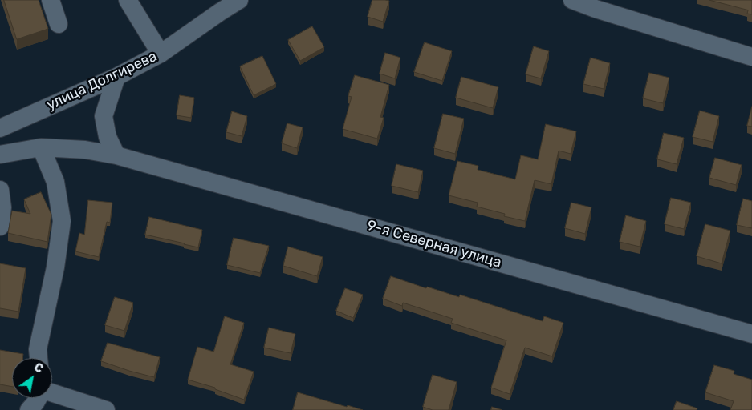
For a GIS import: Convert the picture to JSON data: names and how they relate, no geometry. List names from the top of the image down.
{
  "streets": {
    "street": ["улица Долгирева", "9-я Северная улица"]
  },
  "north": "top right"
}
